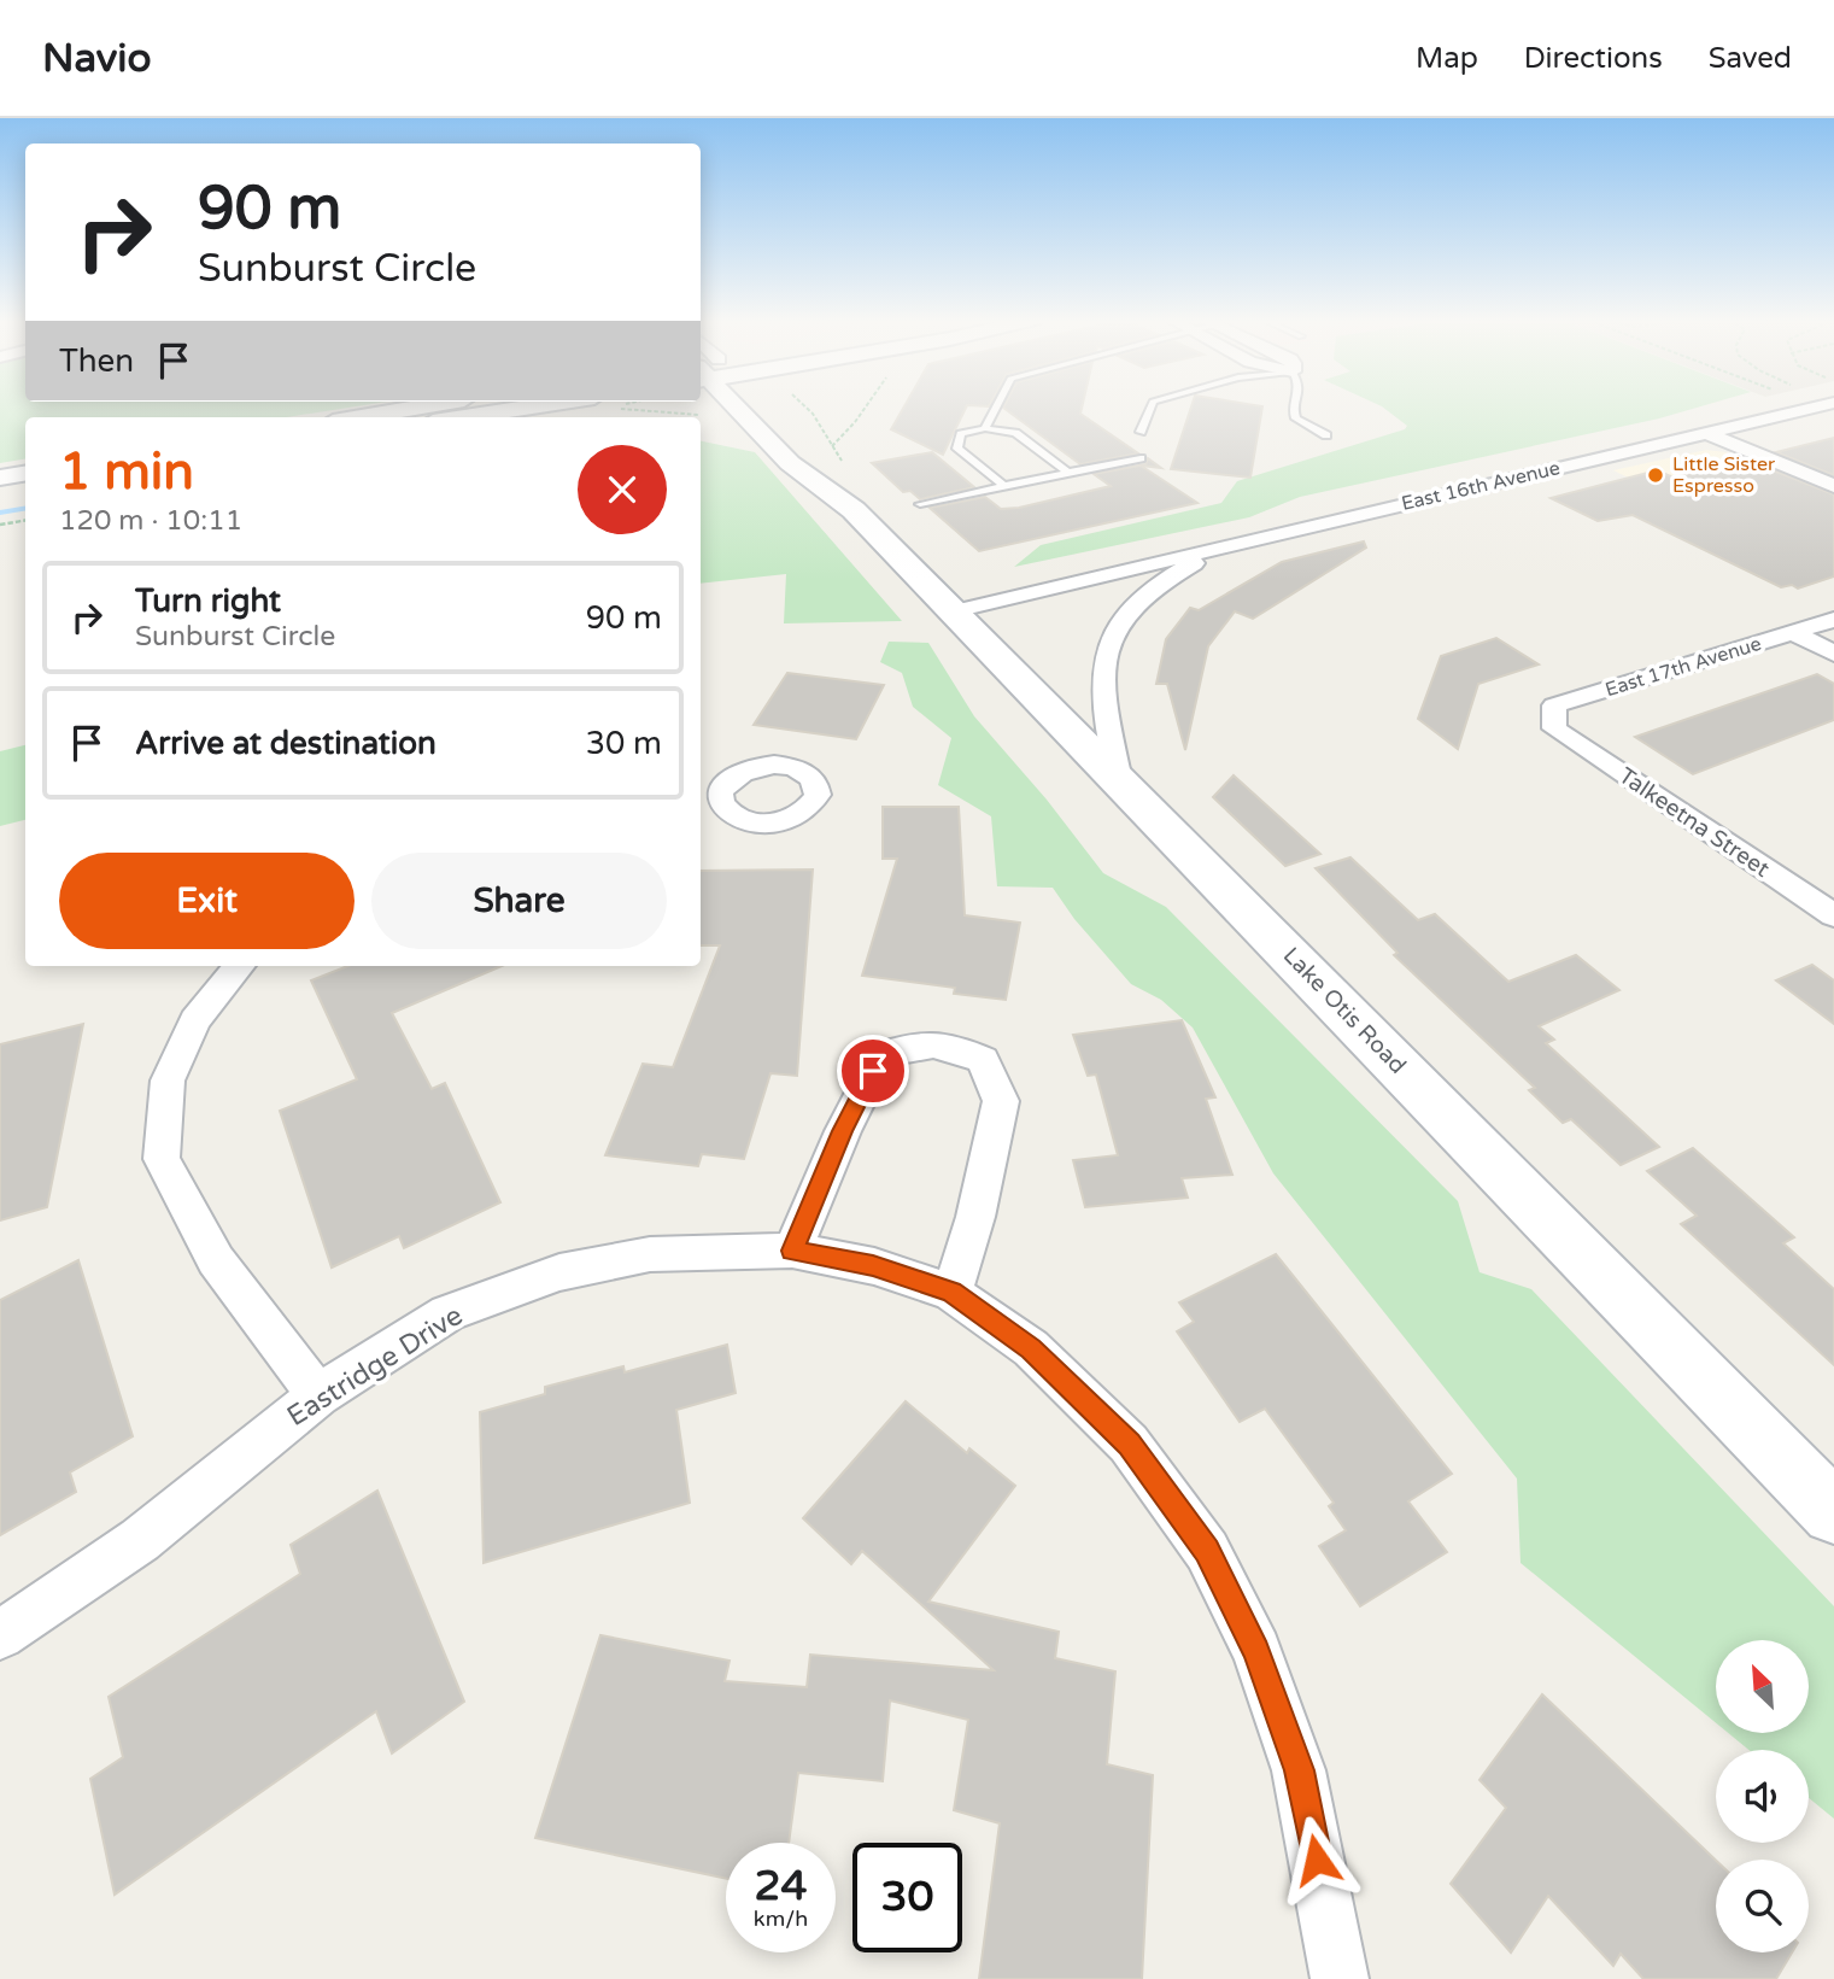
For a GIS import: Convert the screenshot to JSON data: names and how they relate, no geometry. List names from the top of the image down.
{
  "streets": {
    "main road": ["Lake Otis Road"],
    "street": [
      "East 16th Avenue",
      "East 17th Avenue",
      "Talkeetna Street",
      "Eastridge Drive"
    ]
  },
  "crossings": [
    ["East 16th Avenue", "Lake Otis Road"],
    ["East 17th Avenue", "Talkeetna Street"]
  ],
  "places": ["Little Sister Espresso"],
  "north": "top left",
  "page": {
    "header": "Navio",
    "nav": ["Map", "Directions", "Saved"],
    "turn": ["90 m", "Sunburst Circle"],
    "then": "Then",
    "heading": ["1 min", "120 m · 10:11"],
    "list": [
      {
        "name": "Turn right",
        "note": "Sunburst Circle",
        "value": "90 m"
      },
      {
        "name": "Arrive at destination",
        "value": "30 m"
      }
    ],
    "buttons": ["Exit", "Share"],
    "speed": "24 km/h",
    "limit": "30"
  }
}
